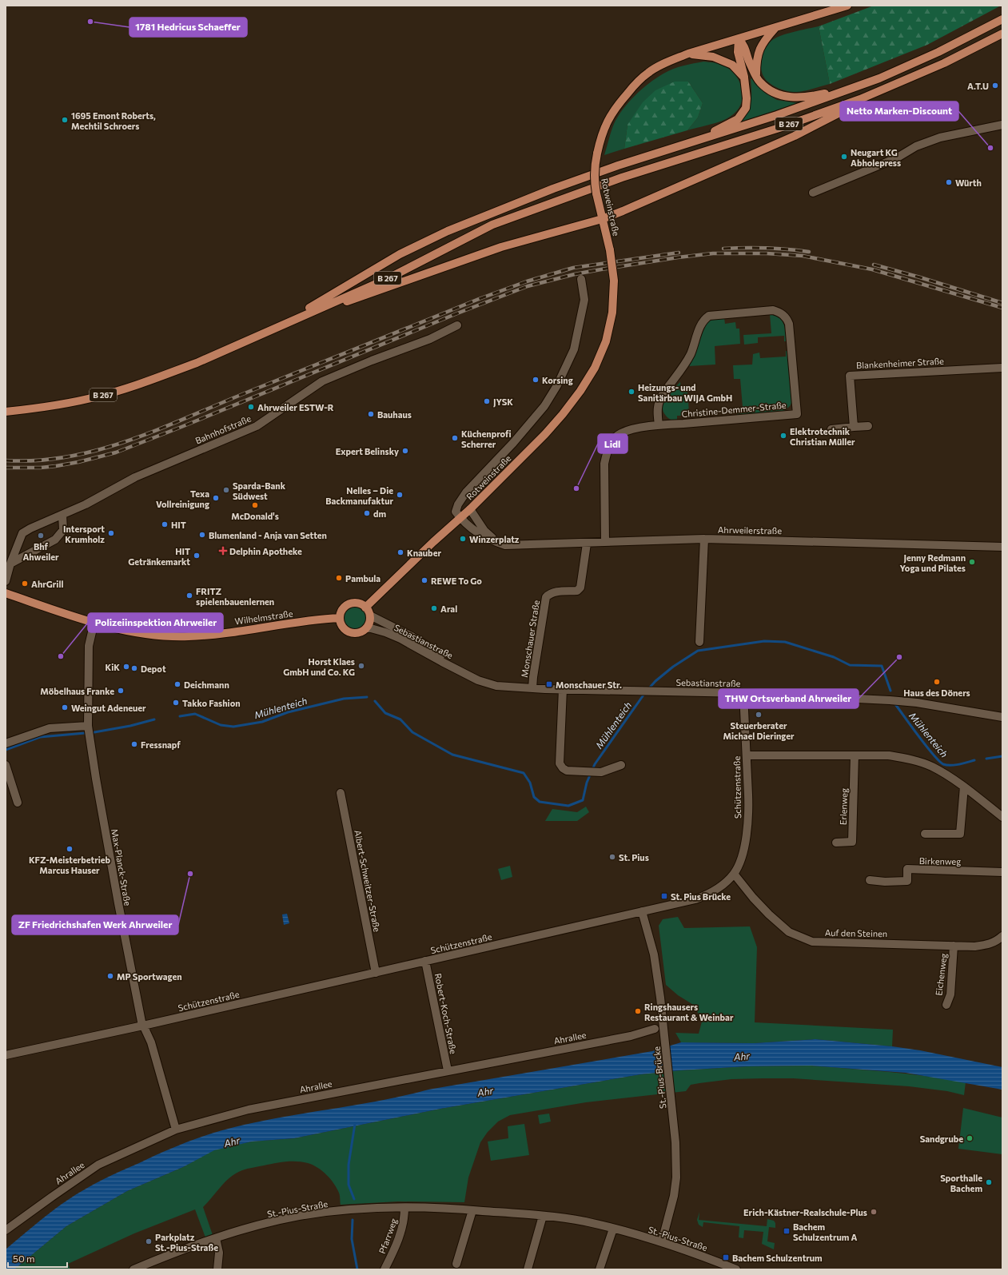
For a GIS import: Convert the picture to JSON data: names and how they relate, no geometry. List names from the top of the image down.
{
  "streets": {
    "main road": ["B 267", "Rotweinstraße", "Wilhelmstraße"],
    "street": [
      "Blankenheimer Straße",
      "Christine-Demmer-Straße",
      "Bahnhofstraße",
      "Ahrweilerstraße",
      "Monschauer Straße",
      "Sebastianstraße",
      "Schützenstraße",
      "Erlenweg",
      "Birkenweg",
      "Max-Planck-Straße",
      "Albert-Schweitzer-Straße",
      "Auf den Steinen",
      "Eichenweg",
      "Robert-Koch-Straße",
      "Ahrallee",
      "St.-Pius-Brücke",
      "St.-Pius-Straße",
      "Pfarrweg"
    ]
  },
  "crossings": [
    ["B 267", "Rotweinstraße"],
    ["Rotweinstraße", "Ahrweilerstraße"],
    ["Rotweinstraße", "Wilhelmstraße"],
    ["Rotweinstraße", "Sebastianstraße"],
    ["Christine-Demmer-Straße", "Ahrweilerstraße"],
    ["Ahrweilerstraße", "Monschauer Straße"],
    ["Wilhelmstraße", "Sebastianstraße"],
    ["Wilhelmstraße", "Max-Planck-Straße"],
    ["Monschauer Straße", "Sebastianstraße"],
    ["Sebastianstraße", "Schützenstraße"],
    ["Schützenstraße", "Max-Planck-Straße"],
    ["Schützenstraße", "Albert-Schweitzer-Straße"],
    ["Schützenstraße", "Auf den Steinen"],
    ["Schützenstraße", "Robert-Koch-Straße"],
    ["Schützenstraße", "St.-Pius-Brücke"],
    ["Max-Planck-Straße", "Ahrallee"],
    ["Auf den Steinen", "Eichenweg"],
    ["Robert-Koch-Straße", "Ahrallee"],
    ["St.-Pius-Brücke", "St.-Pius-Straße"],
    ["St.-Pius-Straße", "Pfarrweg"]
  ],
  "water": ["Mühlenteich", "Ahr"],
  "places": {
    "other": [
      "1781 Hedricus Schaeffer",
      "A.T.U",
      "1695 Emont Roberts, Mechtil Schroers",
      "Netto Marken-Discount",
      "Neugart KG Abholepress",
      "Würth",
      "Korsing",
      "Heizungs- und Sanitärbau WIJA GmbH",
      "JYSK",
      "Ahrweiler ESTW-R",
      "Bauhaus",
      "Elektrotechnik Christian Müller",
      "Küchenprofi Scherrer",
      "Expert Belinsky",
      "Lidl",
      "Sparda-Bank Südwest",
      "Nelles – Die Backmanufaktur",
      "Texa Vollreinigung",
      "McDonald's",
      "dm",
      "HIT",
      "Intersport Krumholz",
      "Blumenland - Anja van Setten",
      "Bhf Ahweiler",
      "Winzerplatz",
      "Knauber",
      "HIT Getränkemarkt",
      "Jenny Redmann Yoga und Pilates",
      "Pambula",
      "REWE To Go",
      "AhrGrill",
      "FRITZ spielenbauenlernen",
      "Aral",
      "Polizeiinspektion Ahrweiler",
      "THW Ortsverband Ahrweiler",
      "Horst Klaes GmbH und Co. KG",
      "KiK",
      "Depot",
      "Haus des Döners",
      "Deichmann",
      "Möbelhaus Franke",
      "Takko Fashion",
      "Weingut Adeneuer",
      "Steuerberater Michael Dieringer",
      "Fressnapf",
      "KFZ-Meisterbetrieb Marcus Hauser",
      "St. Pius",
      "ZF Friedrichshafen Werk Ahrweiler",
      "MP Sportwagen",
      "Ringshausers Restaurant & Weinbar",
      "Sandgrube",
      "Sporthalle Bachem",
      "Erich-Kästner-Realschule-Plus",
      "Parkplatz St.-Pius-Straße"
    ],
    "health": ["Delphin Apotheke"],
    "transit": [
      "Monschauer Str.",
      "St. Pius Brücke",
      "Bachem Schulzentrum A",
      "Bachem Schulzentrum"
    ]
  },
  "scale_bar": "50 m"
}
